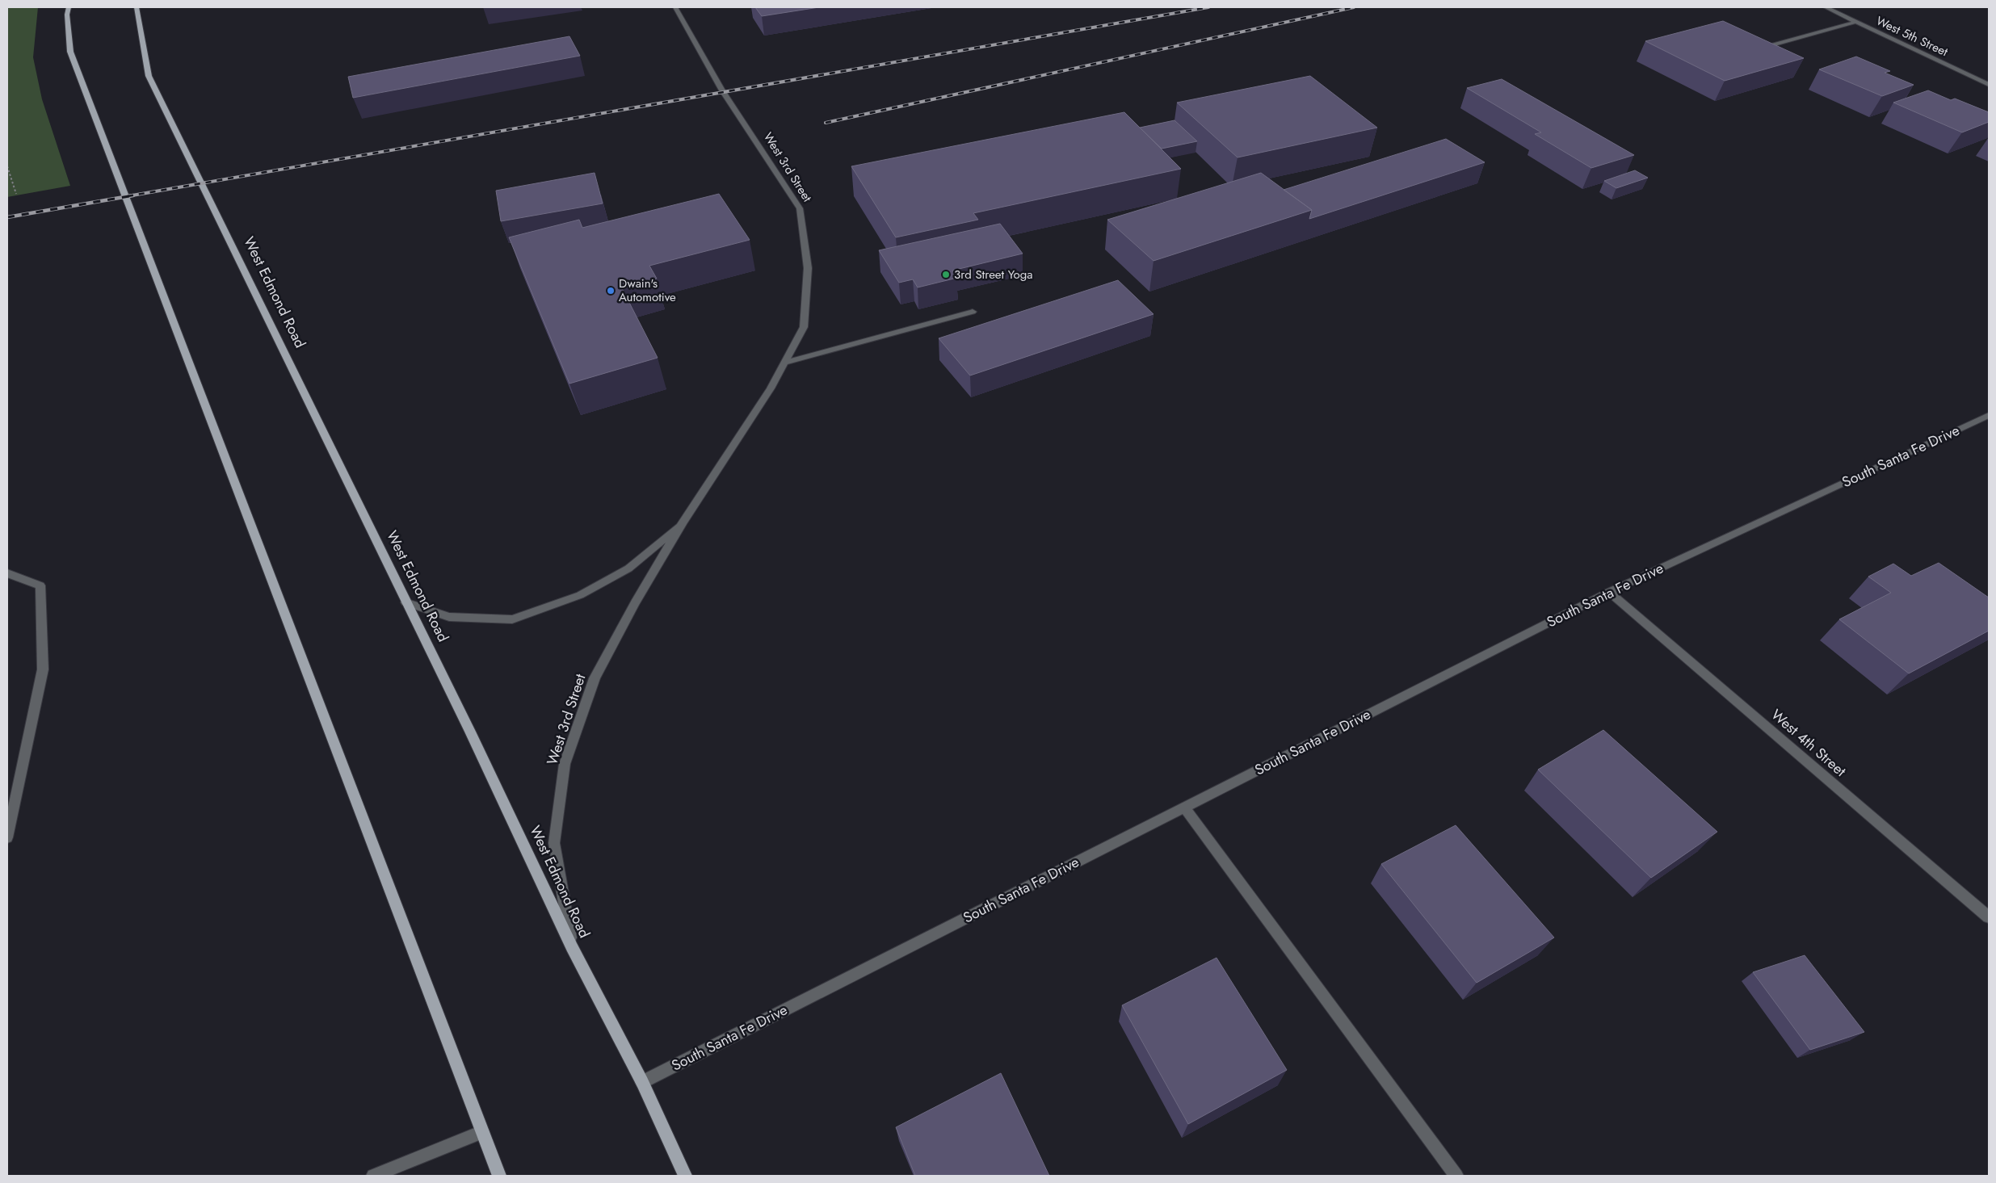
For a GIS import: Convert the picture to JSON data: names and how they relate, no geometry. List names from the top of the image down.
{
  "streets": {
    "main road": ["West Edmond Road"],
    "street": [
      "West 5th Street",
      "West 3rd Street",
      "South Santa Fe Drive",
      "West 4th Street"
    ]
  },
  "crossings": [
    ["West 3rd Street", "West Edmond Road"],
    ["West Edmond Road", "South Santa Fe Drive"],
    ["South Santa Fe Drive", "West 4th Street"]
  ],
  "places": ["3rd Street Yoga", "Dwain's Automotive"]
}
